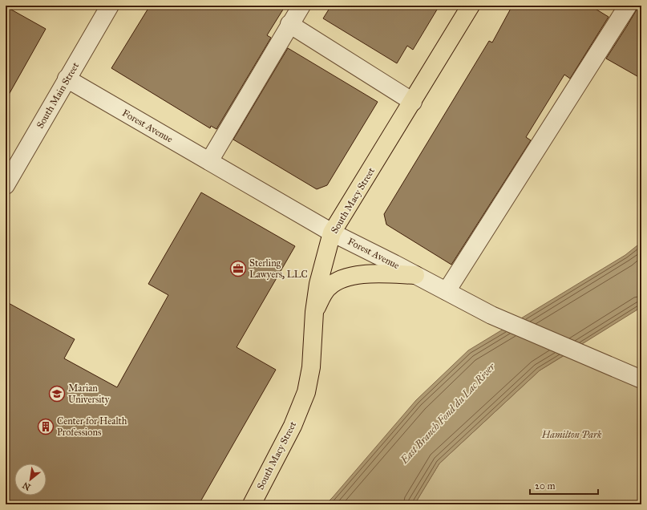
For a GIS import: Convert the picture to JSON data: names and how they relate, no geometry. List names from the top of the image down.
{
  "streets": {
    "main road": ["South Macy Street"],
    "street": ["South Main Street", "Forest Avenue"]
  },
  "crossings": [
    ["South Main Street", "Forest Avenue"],
    ["Forest Avenue", "South Macy Street"]
  ],
  "water": ["East Branch Fond du Lac River"],
  "parks": ["Hamilton Park"],
  "places": {
    "office": ["Sterling Lawyers, LLC"],
    "school or university": ["Marian University"],
    "building": ["Center for Health Professions"]
  },
  "scale_bar": "20 m",
  "north": "bottom left"
}
